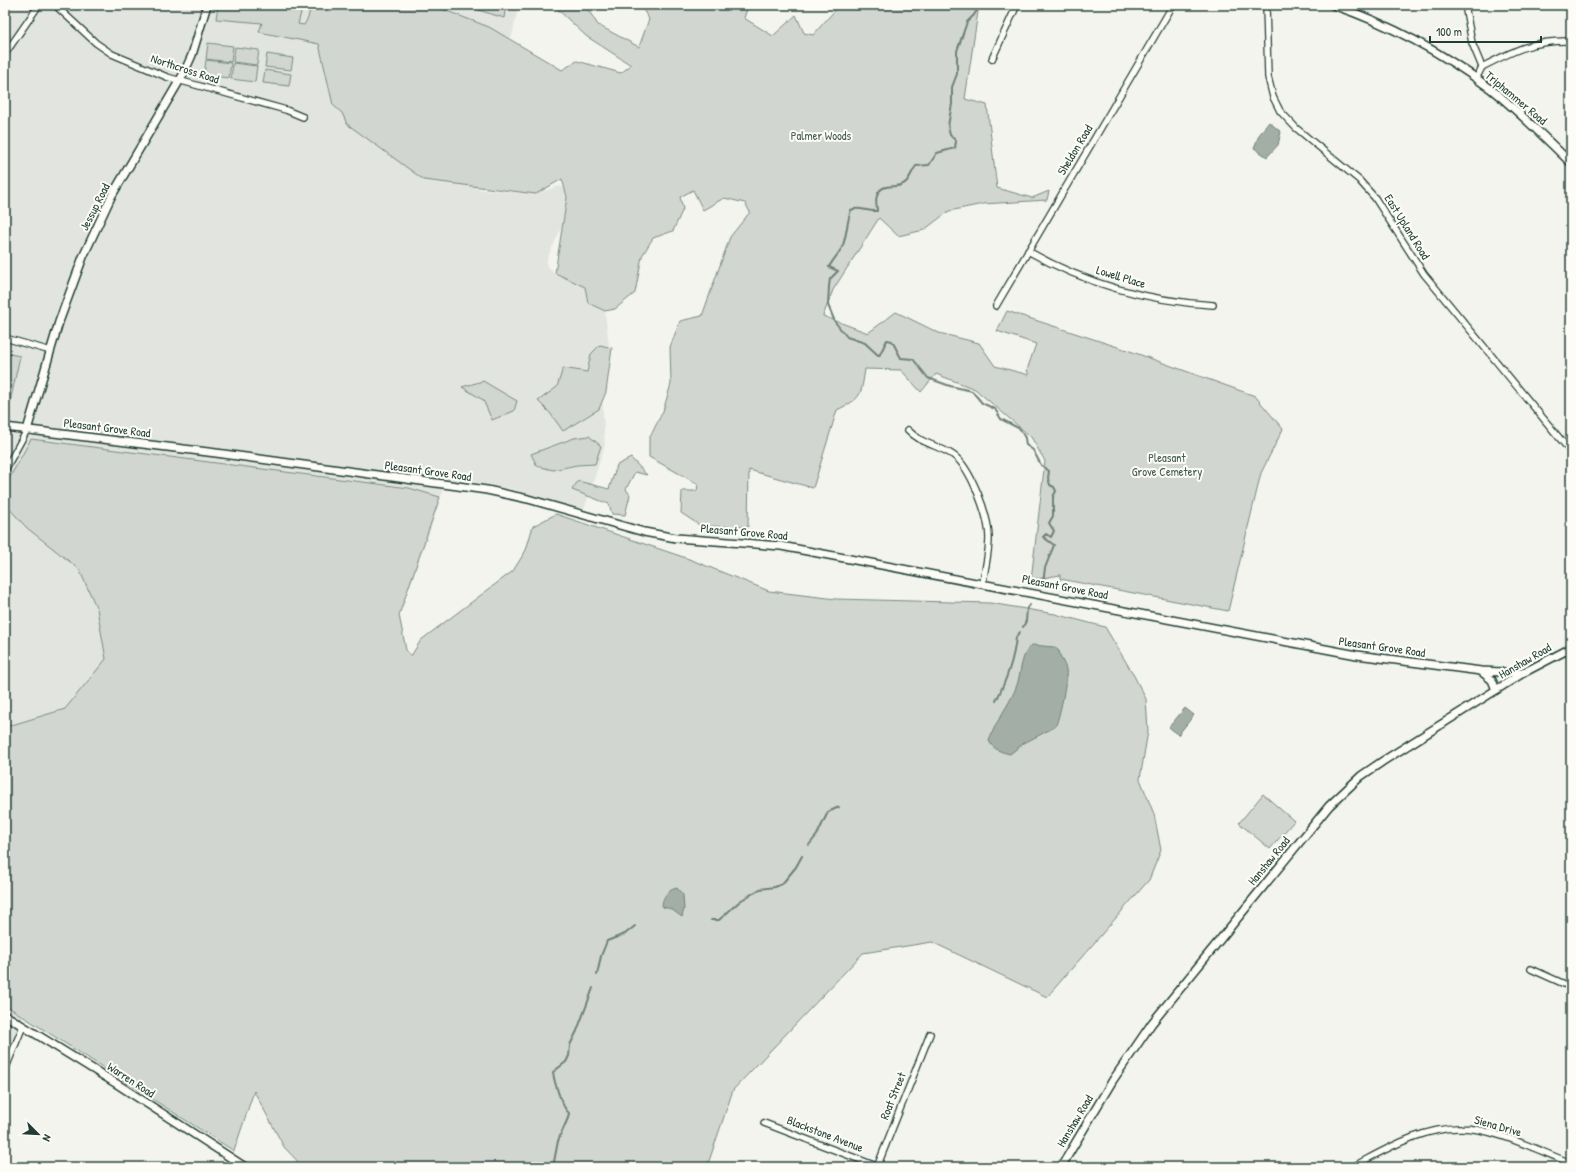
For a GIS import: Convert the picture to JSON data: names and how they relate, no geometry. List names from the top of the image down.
{
  "streets": {
    "street": [
      "Northcross Road",
      "Triphammer Road",
      "Sheldon Road",
      "Jessup Road",
      "East Upland Road",
      "Lowell Place",
      "Pleasant Grove Road",
      "Hanshaw Road",
      "Warren Road",
      "Roat Street",
      "Siena Drive",
      "Blackstone Avenue"
    ]
  },
  "crossings": [
    ["Northcross Road", "Jessup Road"],
    ["Sheldon Road", "Lowell Place"],
    ["Jessup Road", "Pleasant Grove Road"],
    ["Pleasant Grove Road", "Hanshaw Road"],
    ["Roat Street", "Blackstone Avenue"]
  ],
  "parks": ["Palmer Woods", "Pleasant Grove Cemetery"],
  "scale_bar": "100 m",
  "north": "bottom right"
}
